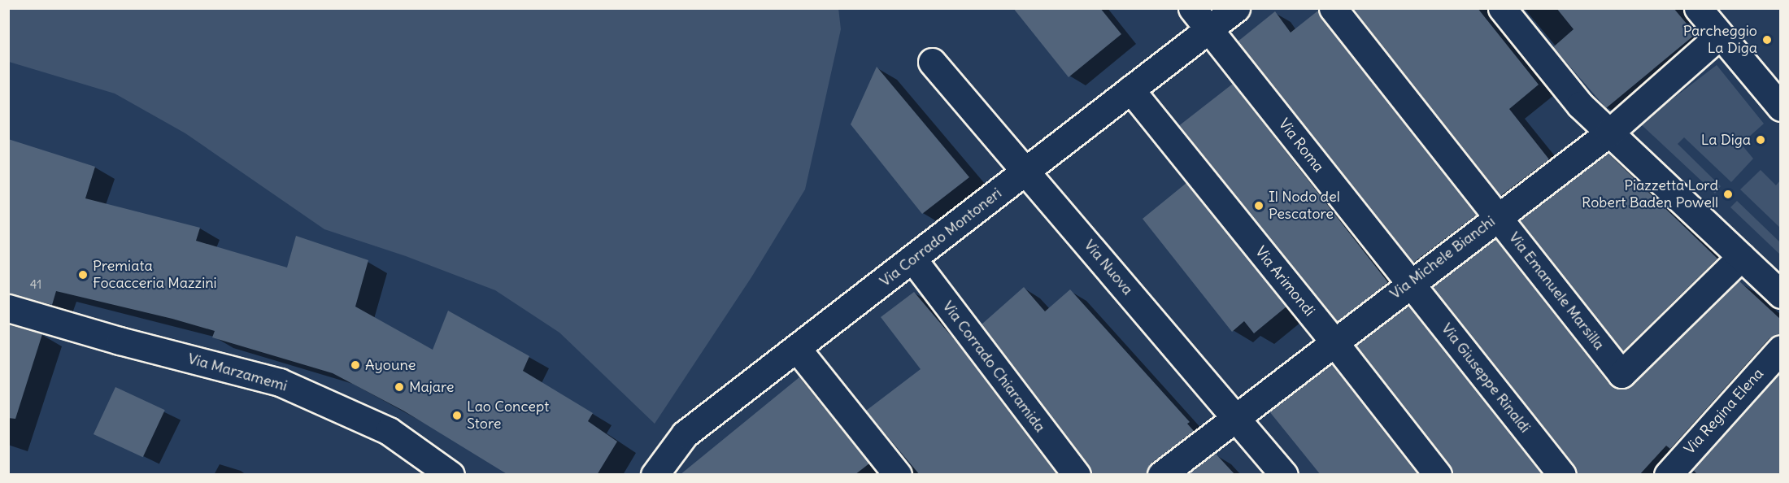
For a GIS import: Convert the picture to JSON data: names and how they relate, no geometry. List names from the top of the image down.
{
  "streets": {
    "street": [
      "Via Roma",
      "Via Corrado Montoneri",
      "Via Michele Bianchi",
      "Via Nuova",
      "Via Arimondi",
      "Via Emanuele Marsilla",
      "Via Corrado Chiaramida",
      "Via Marzamemi",
      "Via Giuseppe Rinaldi",
      "Via Regina Elena"
    ]
  },
  "crossings": [
    ["Via Roma", "Via Corrado Montoneri"],
    ["Via Roma", "Via Michele Bianchi"],
    ["Via Roma", "Via Giuseppe Rinaldi"],
    ["Via Corrado Montoneri", "Via Nuova"],
    ["Via Corrado Montoneri", "Via Arimondi"],
    ["Via Corrado Montoneri", "Via Corrado Chiaramida"],
    ["Via Michele Bianchi", "Via Nuova"],
    ["Via Michele Bianchi", "Via Arimondi"],
    ["Via Michele Bianchi", "Via Emanuele Marsilla"],
    ["Via Michele Bianchi", "Via Giuseppe Rinaldi"]
  ],
  "places": [
    "Parcheggio La Diga",
    "La Diga",
    "Piazzetta Lord Robert Baden Powell",
    "Il Nodo del Pescatore",
    "Premiata Focacceria Mazzini",
    "Ayoune",
    "Majare",
    "Lao Concept Store"
  ],
  "house_numbers": ["41"]
}
